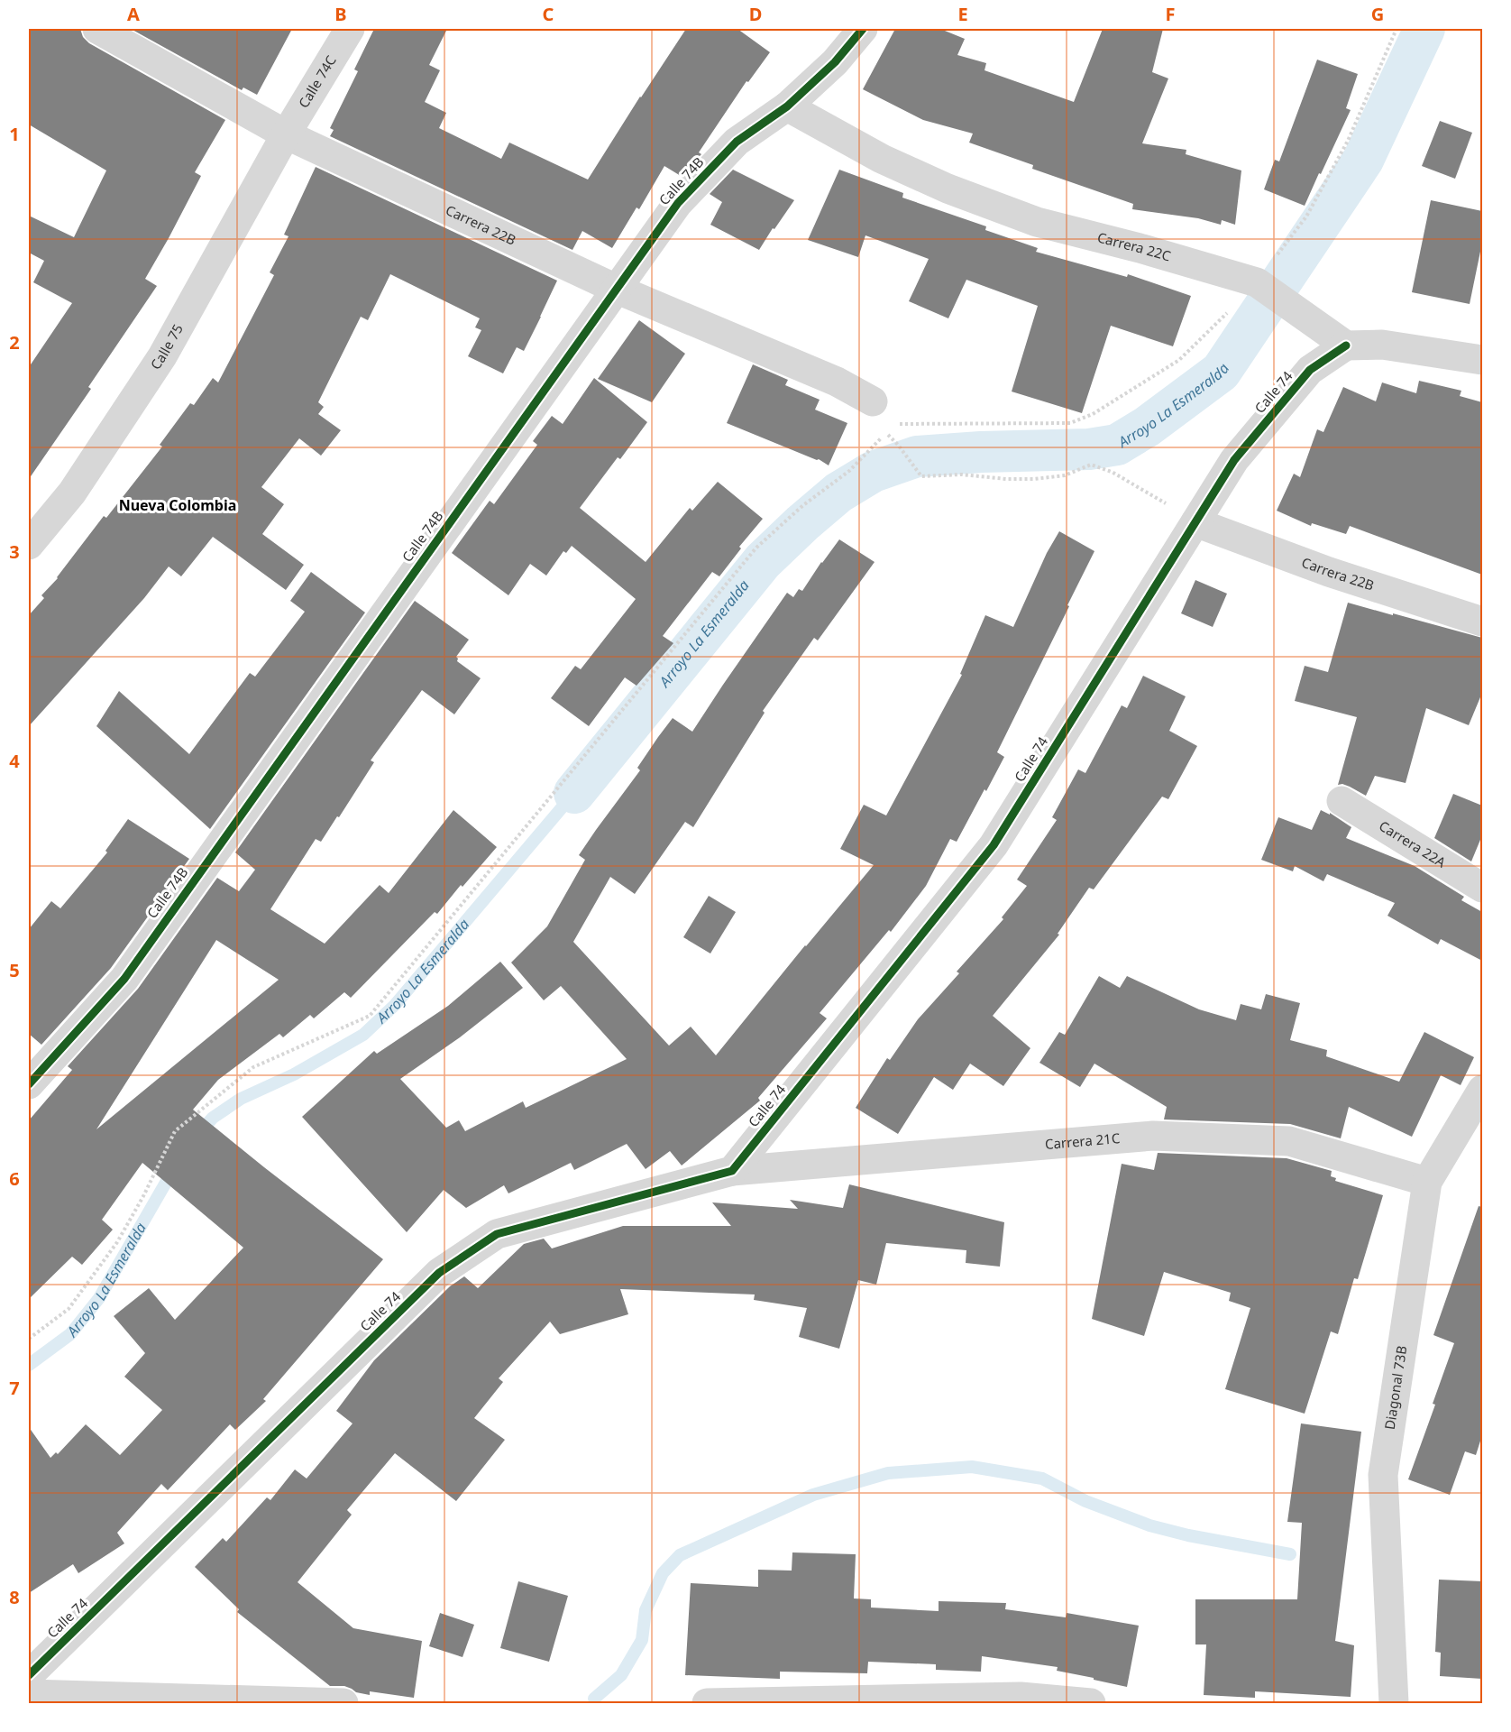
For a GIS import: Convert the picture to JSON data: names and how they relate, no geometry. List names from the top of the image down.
{
  "streets": {
    "street": [
      "Calle 74C",
      "Calle 74B",
      "Carrera 22B",
      "Carrera 22C",
      "Calle 75",
      "Calle 74",
      "Carrera 22A",
      "Carrera 21C",
      "Diagonal 73B"
    ]
  },
  "crossings": [
    ["Calle 74C", "Carrera 22B"],
    ["Calle 74C", "Calle 75"],
    ["Calle 74B", "Carrera 22B"],
    ["Calle 74B", "Carrera 22C"],
    ["Carrera 22B", "Calle 75"],
    ["Carrera 22B", "Calle 74"],
    ["Carrera 22C", "Calle 74"],
    ["Calle 74", "Carrera 21C"],
    ["Carrera 21C", "Diagonal 73B"]
  ],
  "districts": ["Nueva Colombia"],
  "water": ["Arroyo La Esmeralda"],
  "grid": {
    "columns": [
      "A",
      "B",
      "C",
      "D",
      "E",
      "F",
      "G"
    ],
    "rows": [
      "1",
      "2",
      "3",
      "4",
      "5",
      "6",
      "7",
      "8"
    ]
  }
}
